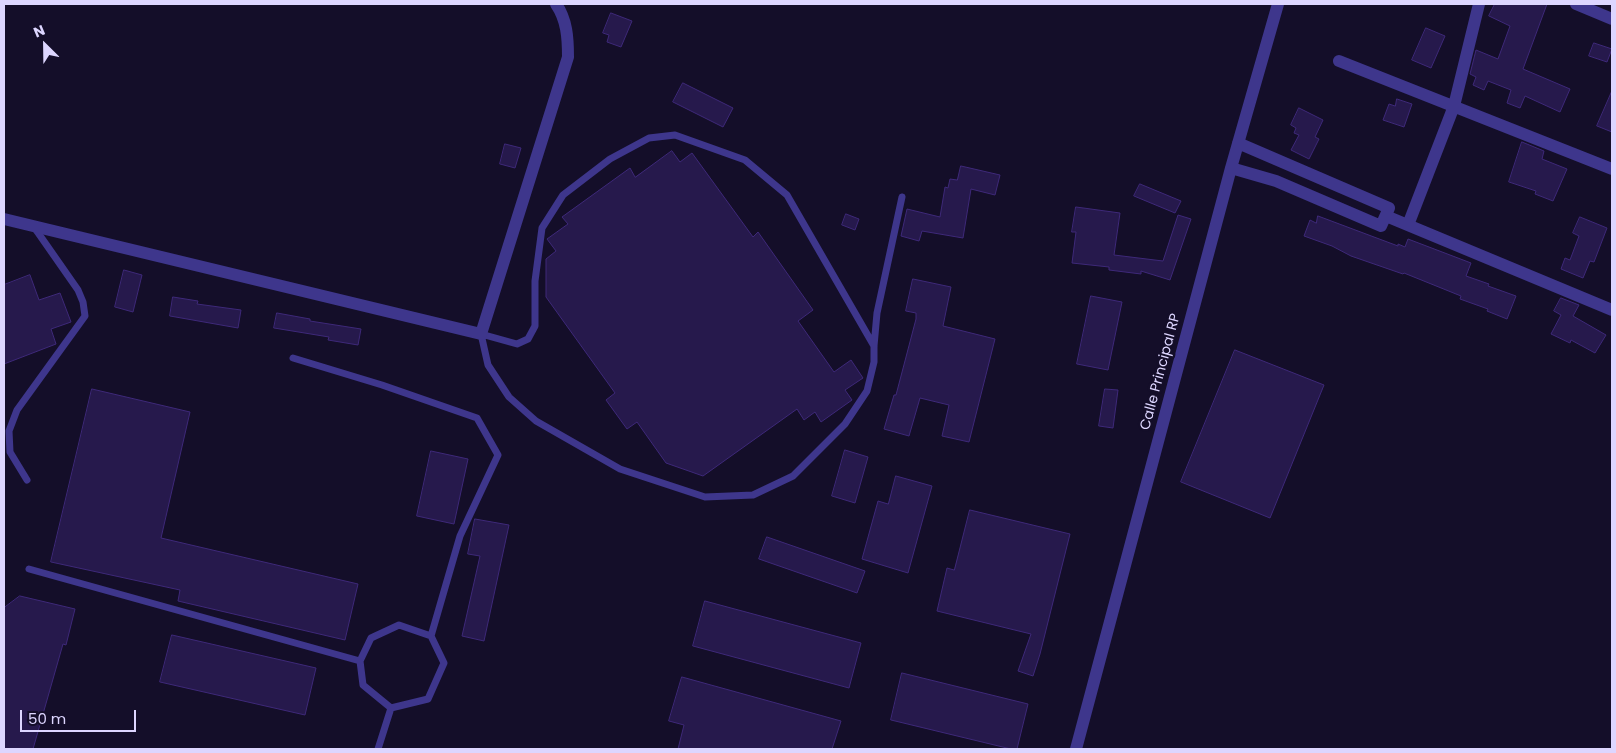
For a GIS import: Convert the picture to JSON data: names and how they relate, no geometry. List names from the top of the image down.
{
  "streets": {
    "street": ["Calle Principal RP"]
  },
  "scale_bar": "50 m",
  "north": "top left"
}
